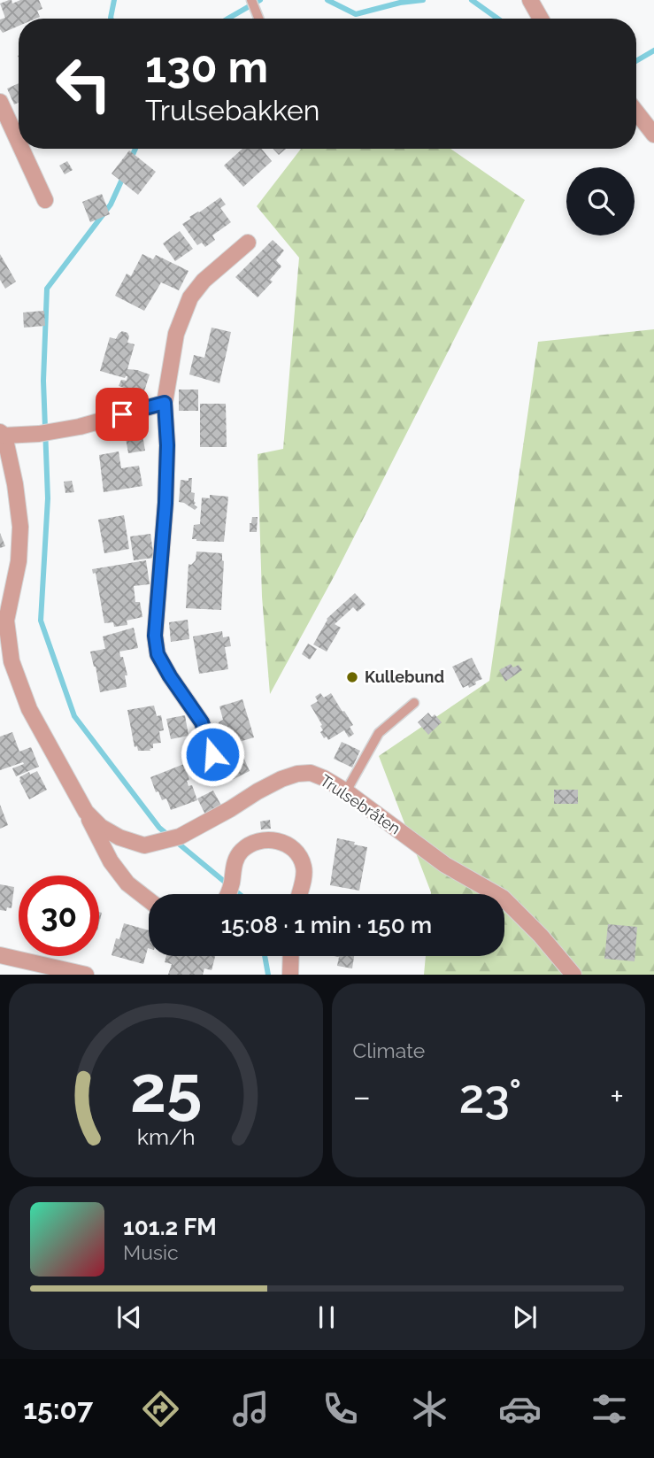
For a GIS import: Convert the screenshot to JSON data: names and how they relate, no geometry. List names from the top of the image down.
{
  "streets": {
    "street": ["Trulsebråten"]
  },
  "places": ["Kullebund"],
  "page": {
    "turn": ["130 m", "Trulsebakken"],
    "limit": "30",
    "trip": "15:08 · 1 min · 150 m",
    "tile": "Climate",
    "heat": ["−", "23°", "+"],
    "song": ["101.2 FM", "Music"],
    "tabs": "15:07",
    "gauge": ["25", "km/h"]
  }
}
